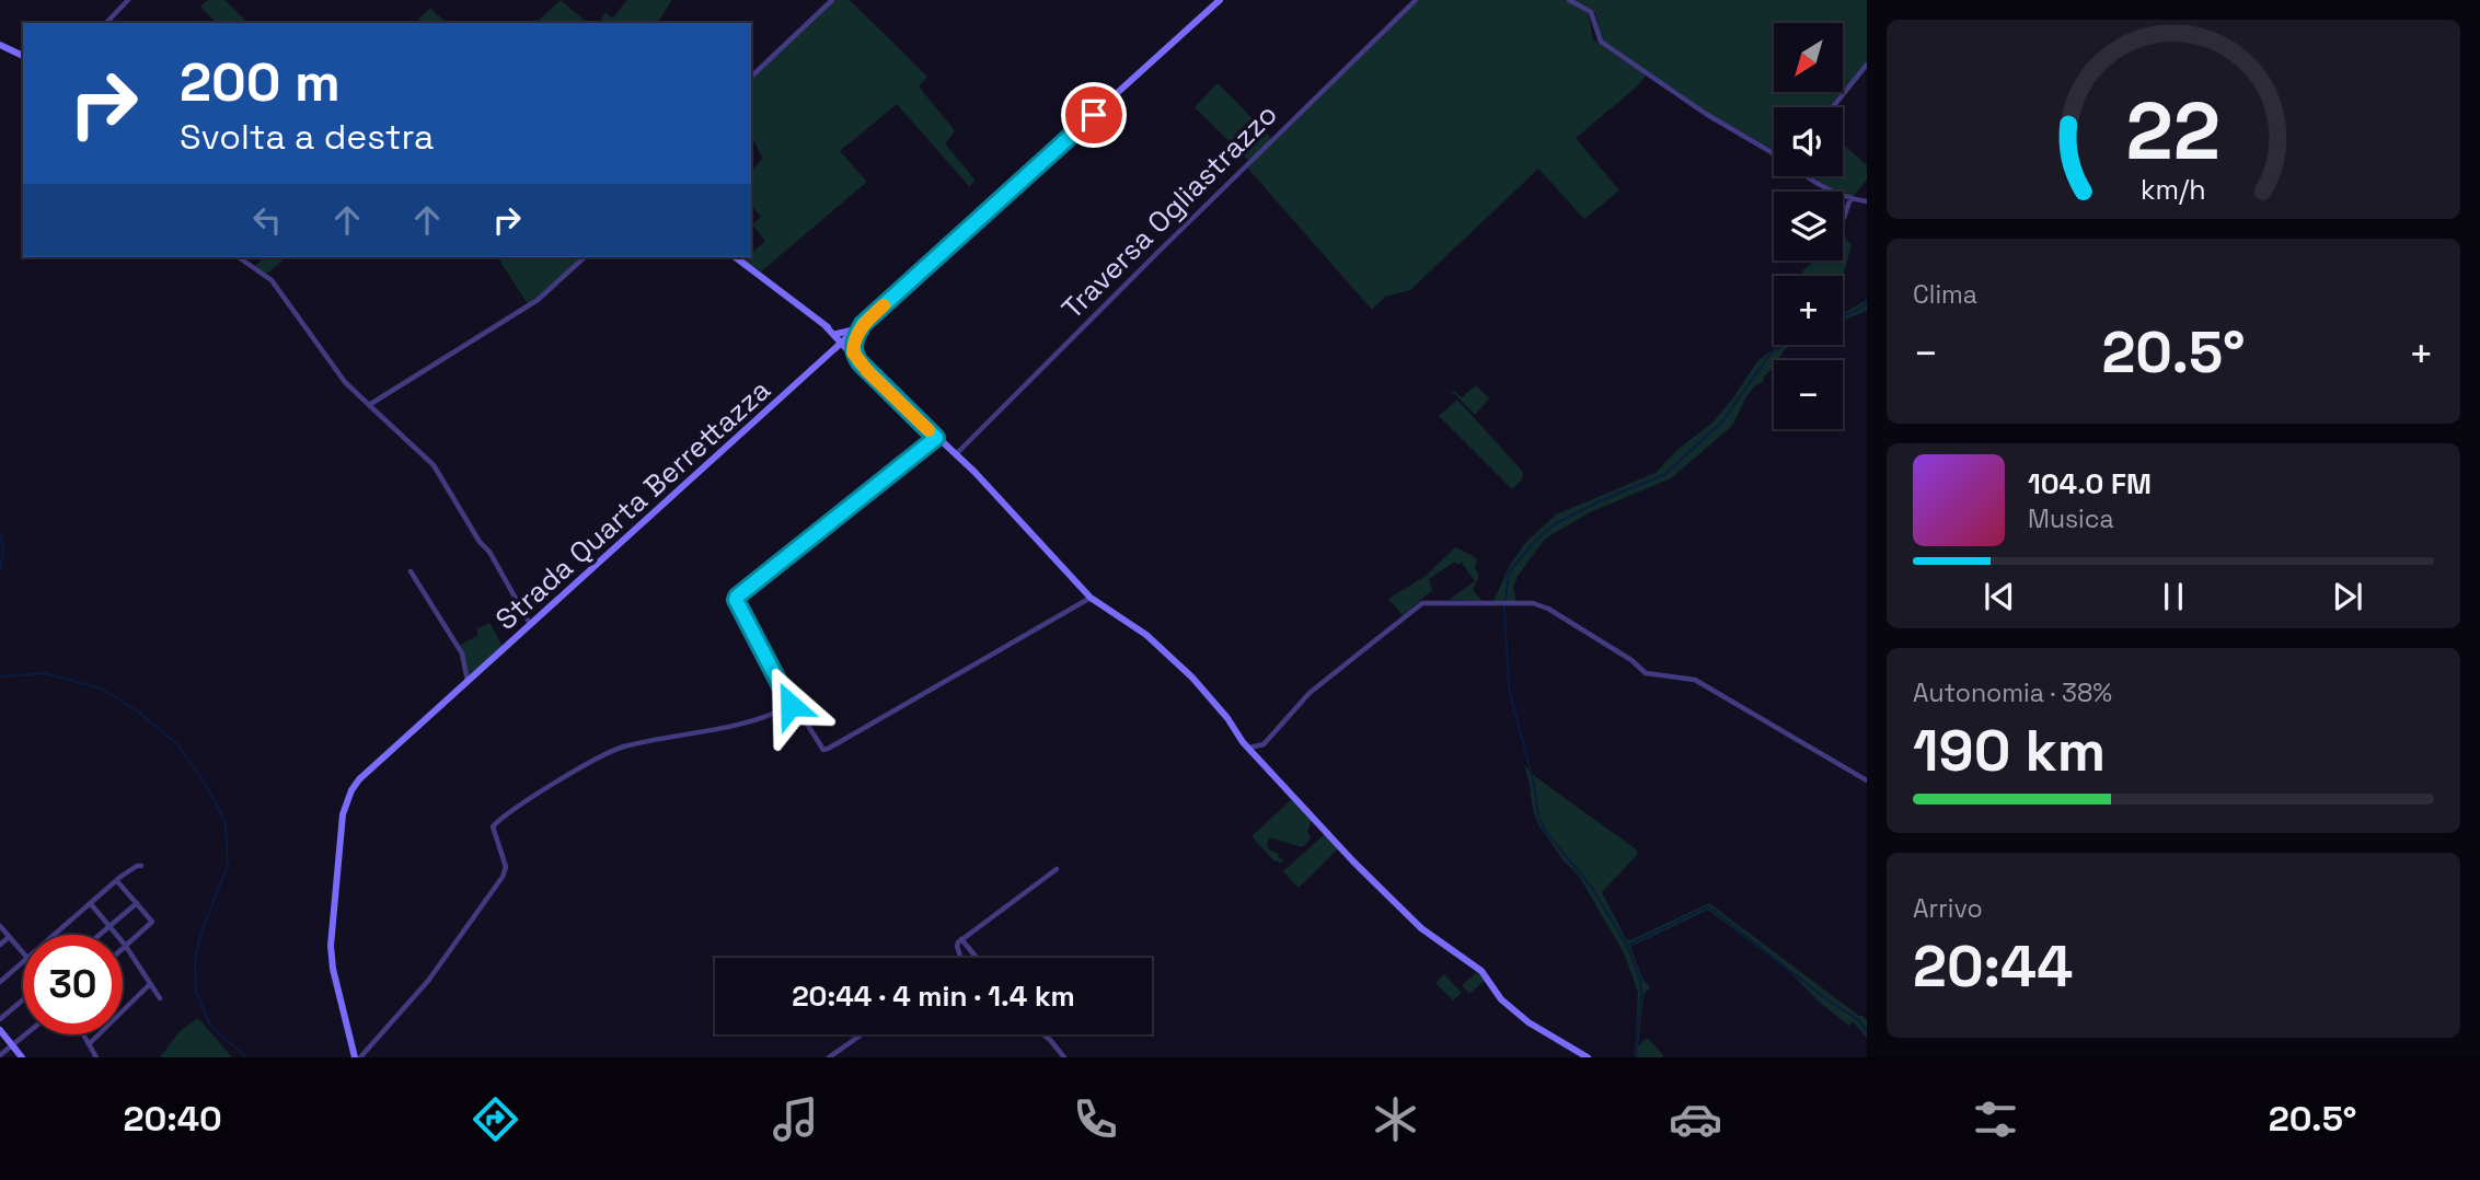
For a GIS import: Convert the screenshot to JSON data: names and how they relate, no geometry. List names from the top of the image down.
{
  "streets": {
    "main road": ["Strada Quarta Berrettazza"],
    "street": ["Traversa Ogliastrazzo"]
  },
  "north": "bottom left",
  "page": {
    "map_buttons": ["+", "−"],
    "turn": ["200 m", "Svolta a destra"],
    "tile": [
      "Clima",
      ["Autonomia · 38%", "190 km"],
      ["Arrivo", "20:44"]
    ],
    "heat": ["−", "20.5°", "+"],
    "song": ["104.0 FM", "Musica"],
    "limit": "30",
    "trip": "20:44 · 4 min · 1.4 km",
    "tabs": ["20:40", "20.5°"],
    "gauge": ["22", "km/h"]
  }
}
